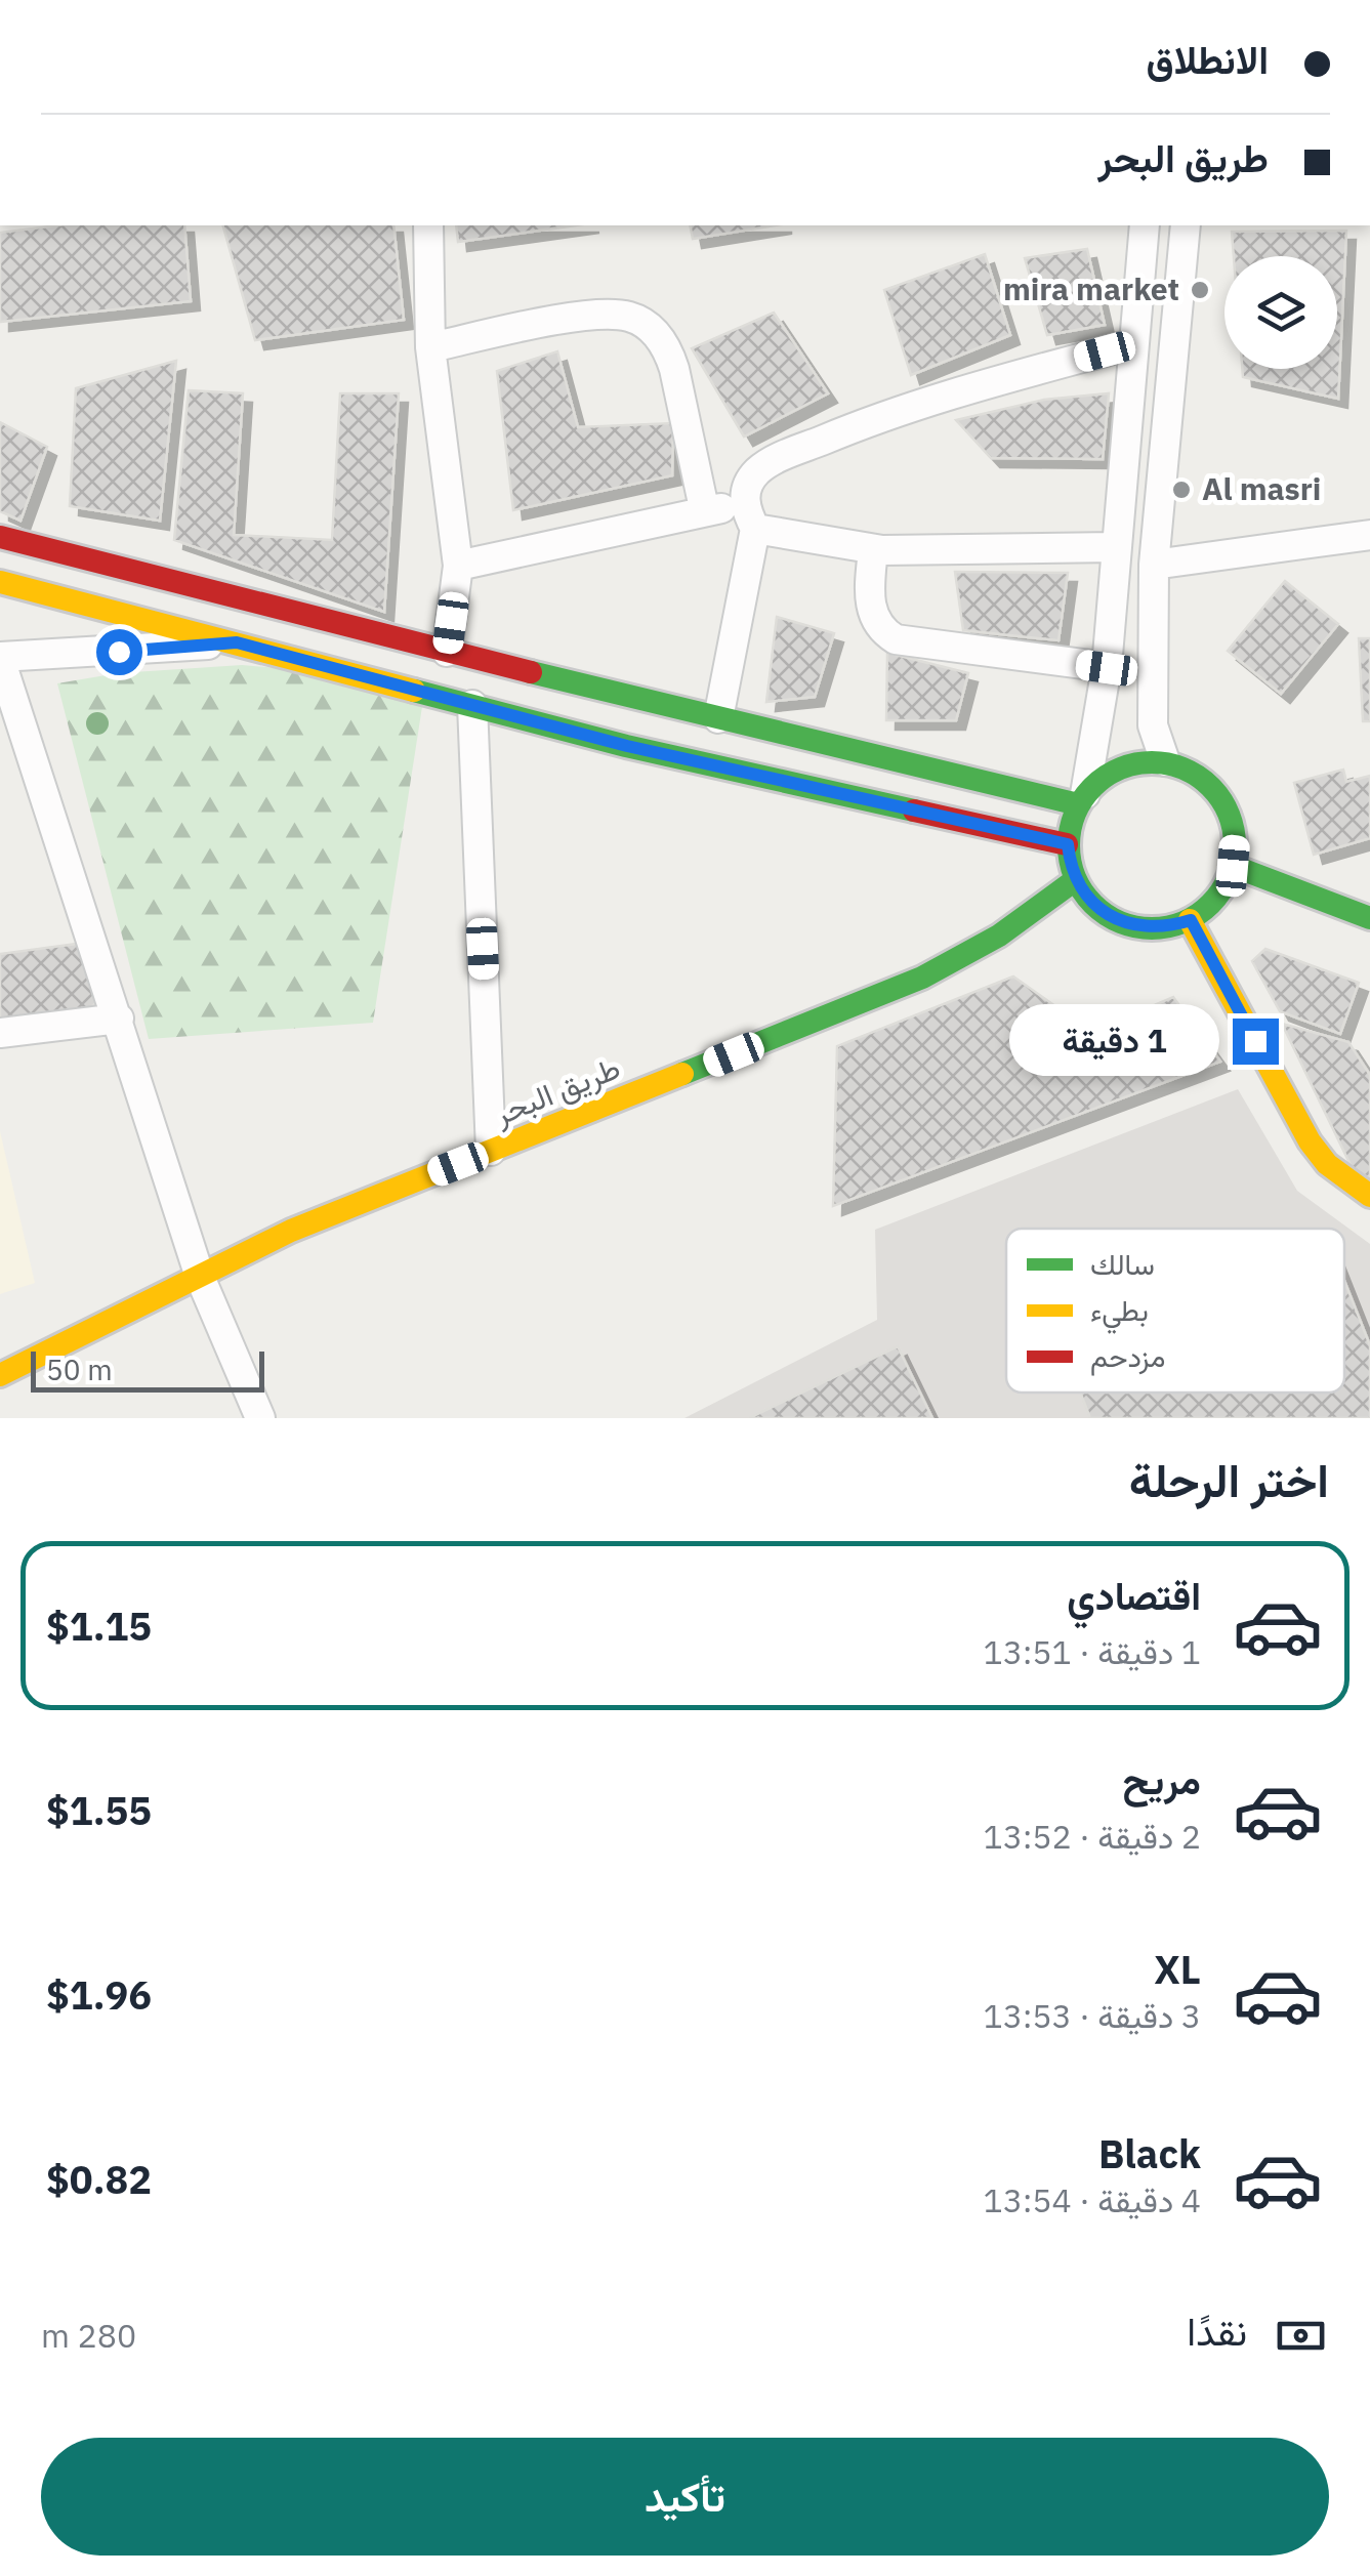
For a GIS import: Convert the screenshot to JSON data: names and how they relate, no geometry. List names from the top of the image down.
{
  "streets": {
    "main road": ["طريق البحر"]
  },
  "places": ["mira market", "Al masri"],
  "legend": ["سالك", "بطيء", "مزدحم"],
  "scale_bar": "50 m",
  "page": {
    "banner": ["الانطلاق", "طريق البحر"],
    "bubble": "1 دقيقة",
    "scale": "50 m",
    "heading": "اختر الرحلة",
    "list": [
      {
        "name": "اقتصادي",
        "note": "1 دقيقة · 13:51",
        "value": "$1.15"
      },
      {
        "name": "مريح",
        "note": "2 دقيقة · 13:52",
        "value": "$1.55"
      },
      {
        "name": "XL",
        "note": "3 دقيقة · 13:53",
        "value": "$1.96"
      },
      {
        "name": "Black",
        "note": "4 دقيقة · 13:54",
        "value": "$0.82"
      }
    ],
    "pay": ["نقدًا", "280 m"],
    "buttons": "تأكيد"
  }
}
